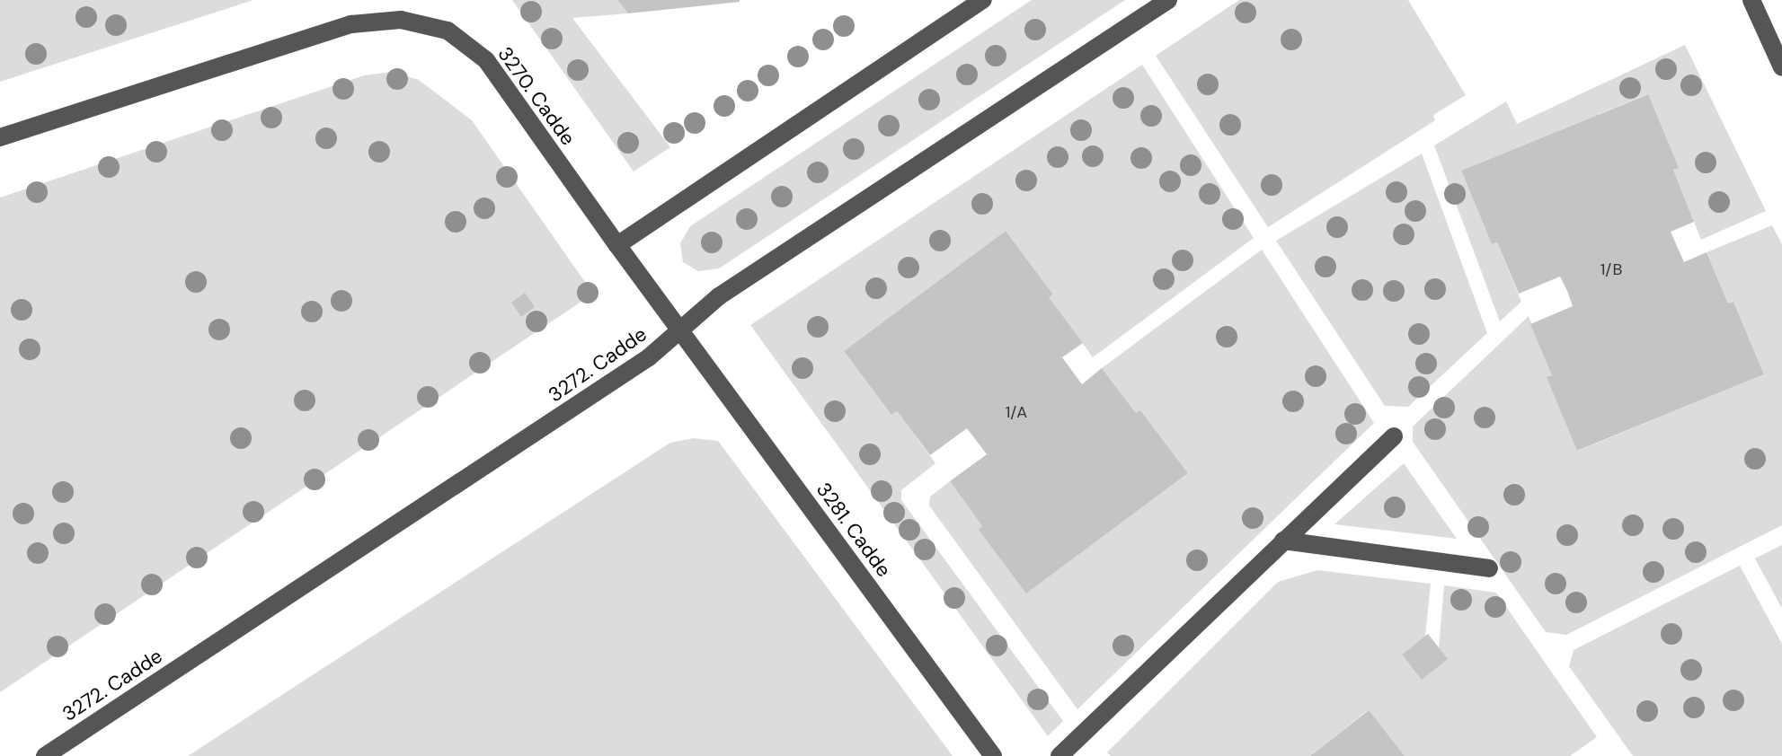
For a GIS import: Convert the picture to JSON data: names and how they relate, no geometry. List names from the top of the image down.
{
  "streets": {
    "street": ["3270. Cadde", "3272. Cadde", "3281. Cadde"]
  },
  "crossings": [
    ["3270. Cadde", "3272. Cadde"],
    ["3270. Cadde", "3281. Cadde"],
    ["3272. Cadde", "3281. Cadde"]
  ],
  "house_numbers": ["1/B", "1/A"]
}
